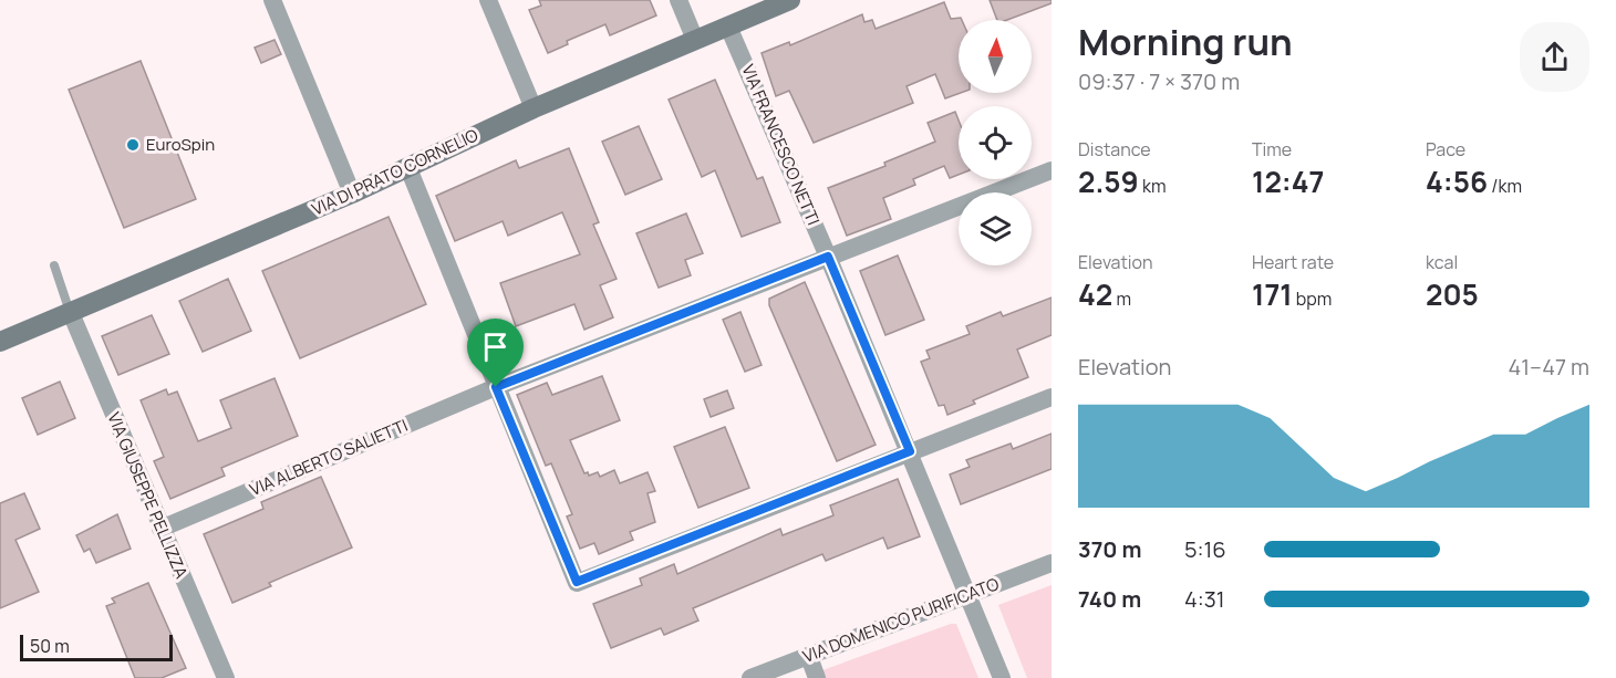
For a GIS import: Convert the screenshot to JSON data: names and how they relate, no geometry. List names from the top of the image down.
{
  "streets": {
    "street": [
      "VIA FRANCESCO NETTI",
      "VIA DI PRATO CORNELIO",
      "VIA ALBERTO SALIETTI",
      "VIA GIUSEPPE PELLIZZA",
      "VIA DOMENICO PURIFICATO"
    ]
  },
  "crossings": [
    ["VIA FRANCESCO NETTI", "VIA DI PRATO CORNELIO"],
    ["VIA FRANCESCO NETTI", "VIA ALBERTO SALIETTI"],
    ["VIA FRANCESCO NETTI", "VIA DOMENICO PURIFICATO"],
    ["VIA DI PRATO CORNELIO", "VIA GIUSEPPE PELLIZZA"],
    ["VIA ALBERTO SALIETTI", "VIA GIUSEPPE PELLIZZA"]
  ],
  "places": ["EuroSpin"],
  "scale_bar": "50 m",
  "north": "top",
  "page": {
    "heading": ["Morning run", "09:37 · 7 × 370 m"],
    "stats": [
      ["Distance", "2.59 km"],
      ["Time", "12:47"],
      ["Pace", "4:56 /km"],
      ["Elevation", "42 m"],
      ["Heart rate", "171 bpm"],
      ["kcal", "205"]
    ],
    "chart": ["Elevation", "41–47 m"],
    "list": [
      {
        "name": "370 m",
        "note": "5:16"
      },
      {
        "name": "740 m",
        "note": "4:31"
      }
    ],
    "scale": "50 m"
  }
}
